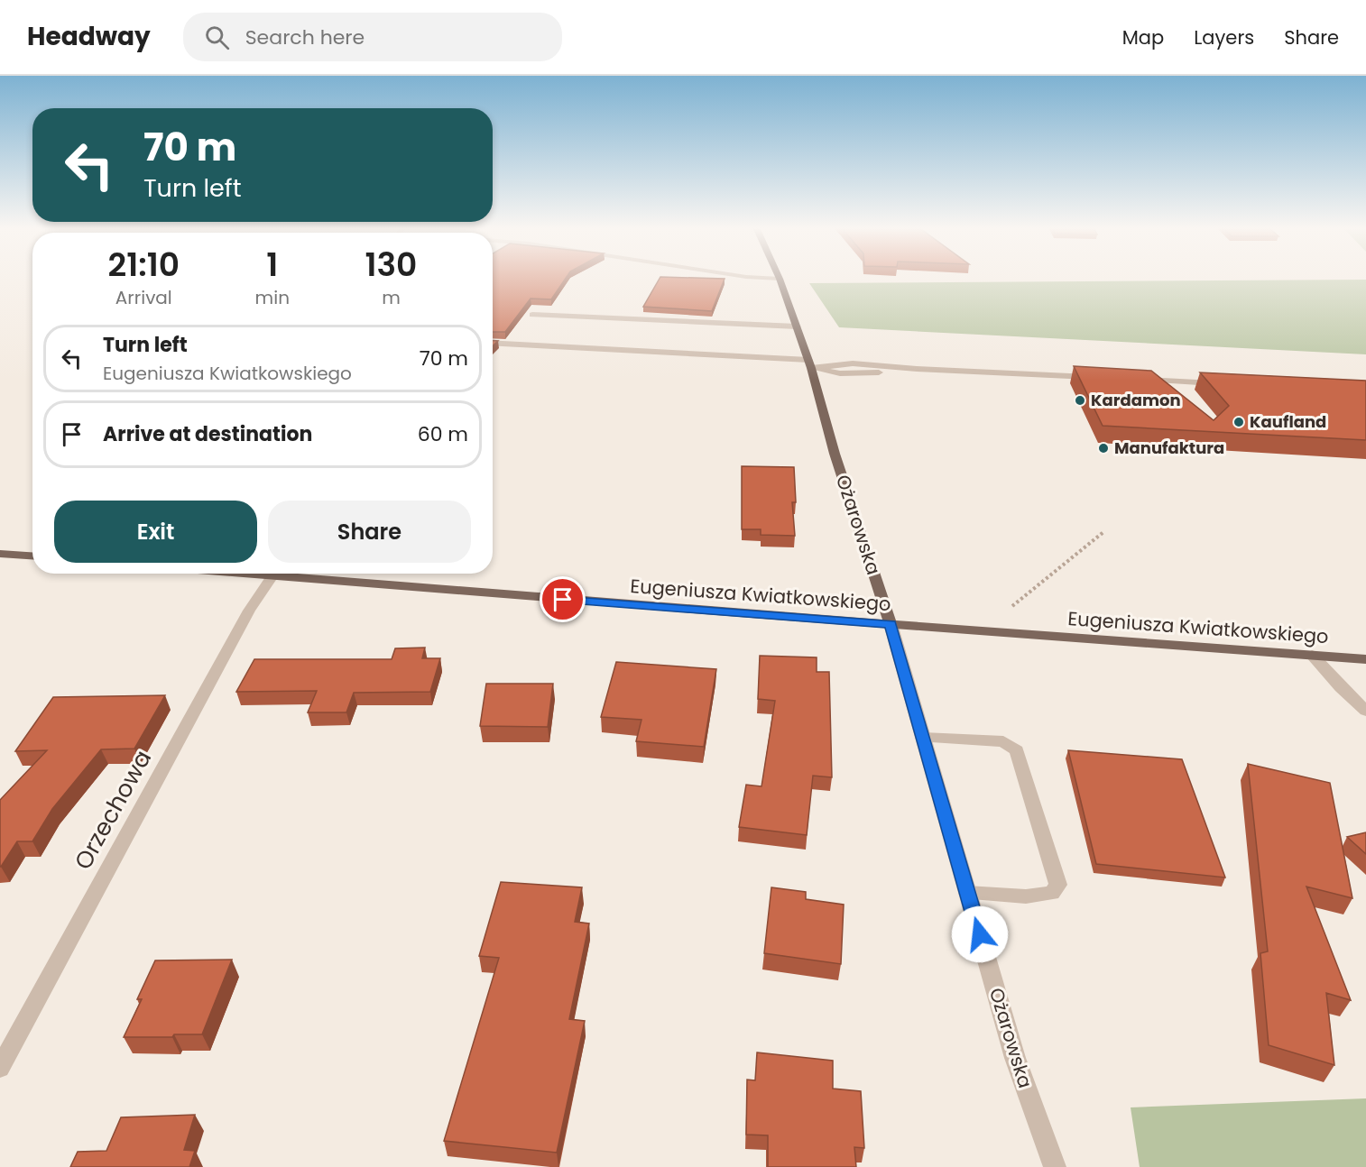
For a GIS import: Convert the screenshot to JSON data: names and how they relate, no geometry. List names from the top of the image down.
{
  "streets": {
    "main road": ["Ożarowska", "Eugeniusza Kwiatkowskiego"],
    "street": ["Orzechowa"]
  },
  "crossings": [
    ["Ożarowska", "Eugeniusza Kwiatkowskiego"],
    ["Eugeniusza Kwiatkowskiego", "Orzechowa"]
  ],
  "places": ["Kardamon", "Kaufland", "Manufaktura"],
  "page": {
    "header": "Headway",
    "search": "Search here",
    "nav": ["Map", "Layers", "Share"],
    "turn": ["70 m", "Turn left"],
    "eta": [
      "21:10",
      "Arrival",
      "1",
      "min",
      "130",
      "m"
    ],
    "list": [
      {
        "name": "Turn left",
        "note": "Eugeniusza Kwiatkowskiego",
        "value": "70 m"
      },
      {
        "name": "Arrive at destination",
        "value": "60 m"
      }
    ],
    "buttons": ["Exit", "Share"]
  }
}
